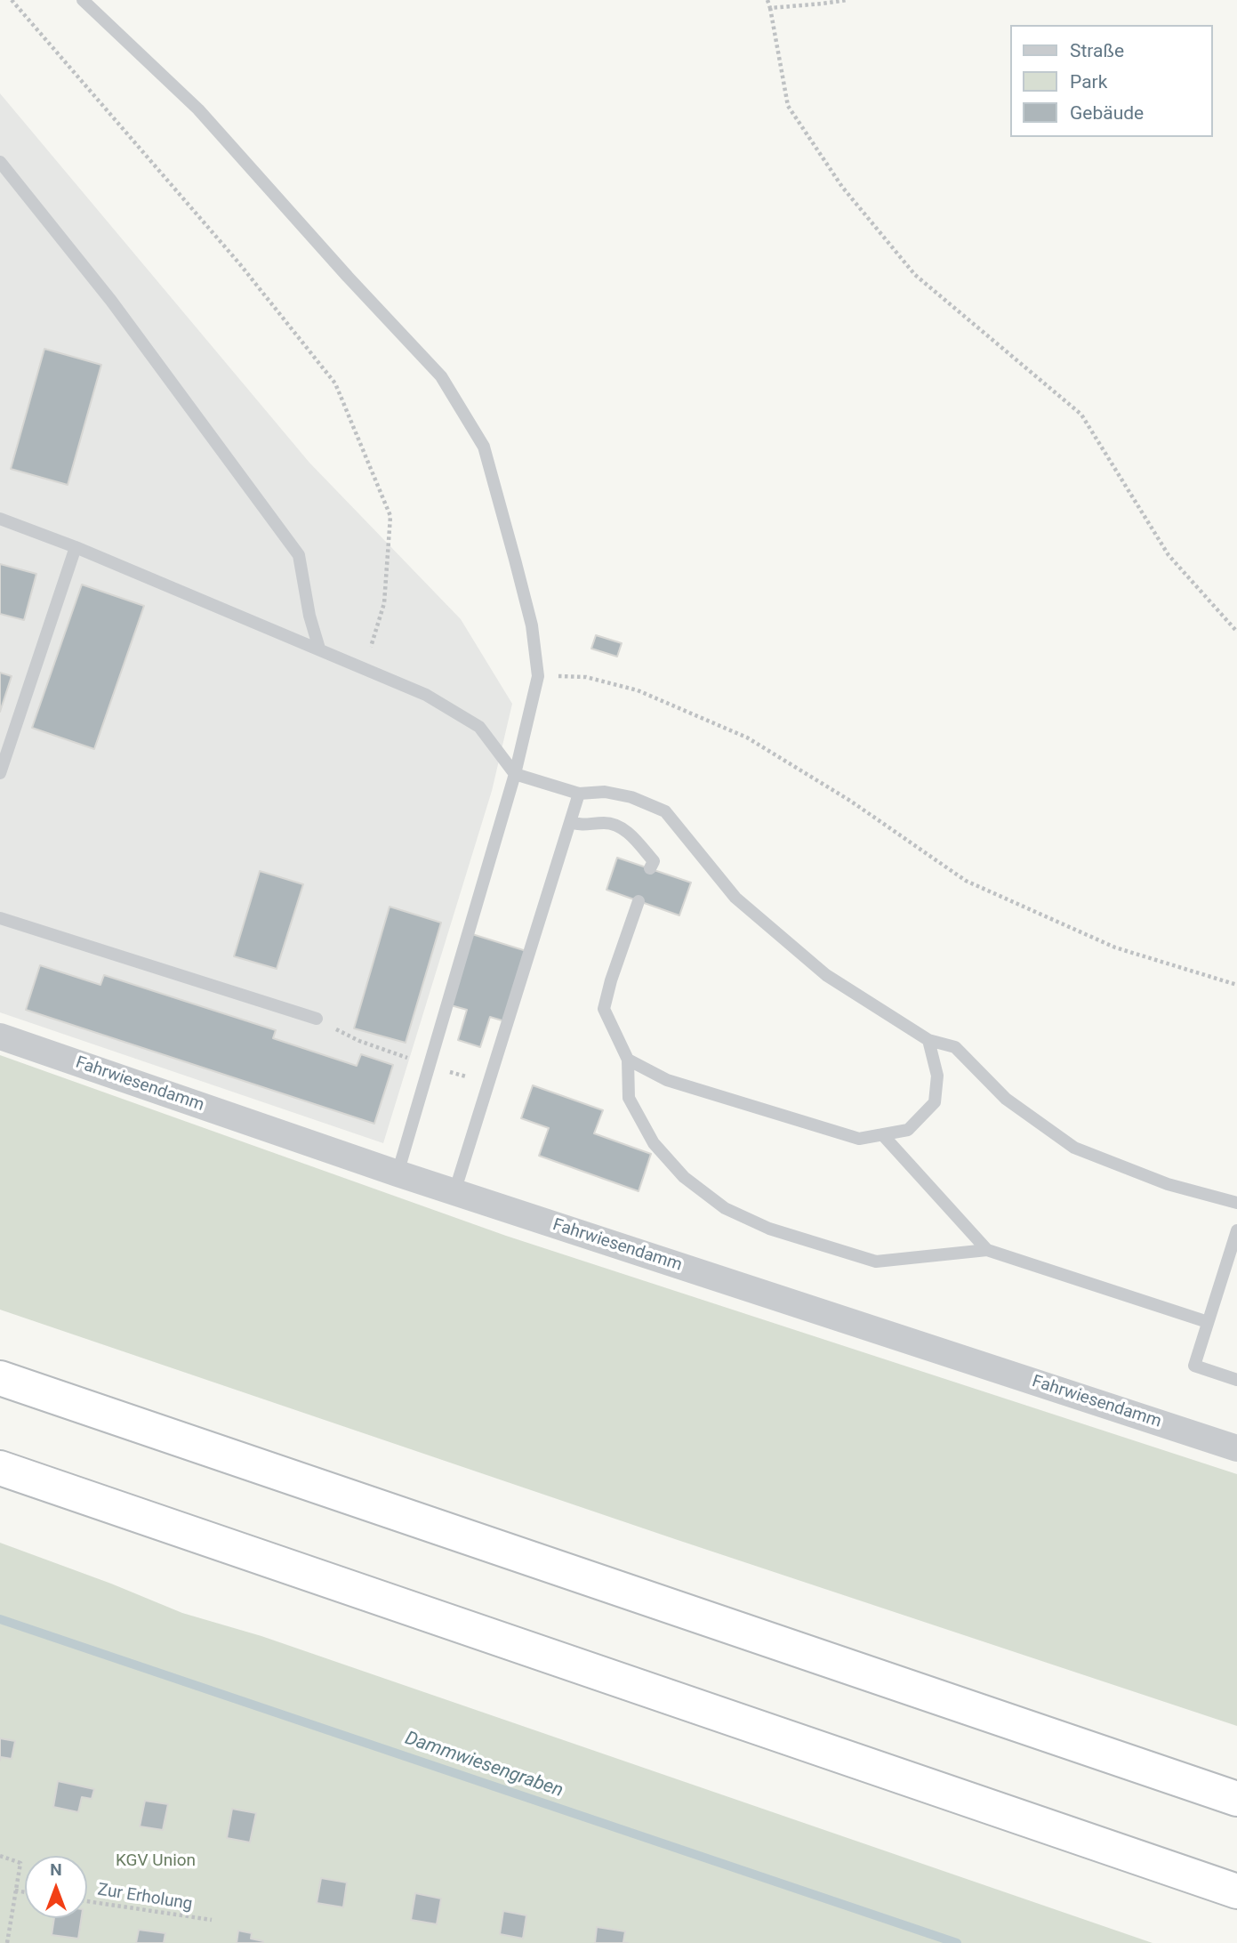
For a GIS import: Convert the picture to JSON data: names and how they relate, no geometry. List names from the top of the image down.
{
  "streets": {
    "street": ["Fahrwiesendamm"],
    "path": ["Zur Erholung"]
  },
  "water": ["Dammwiesengraben"],
  "parks": ["KGV Union"],
  "legend": ["Straße", "Park", "Gebäude"],
  "north": "top"
}
